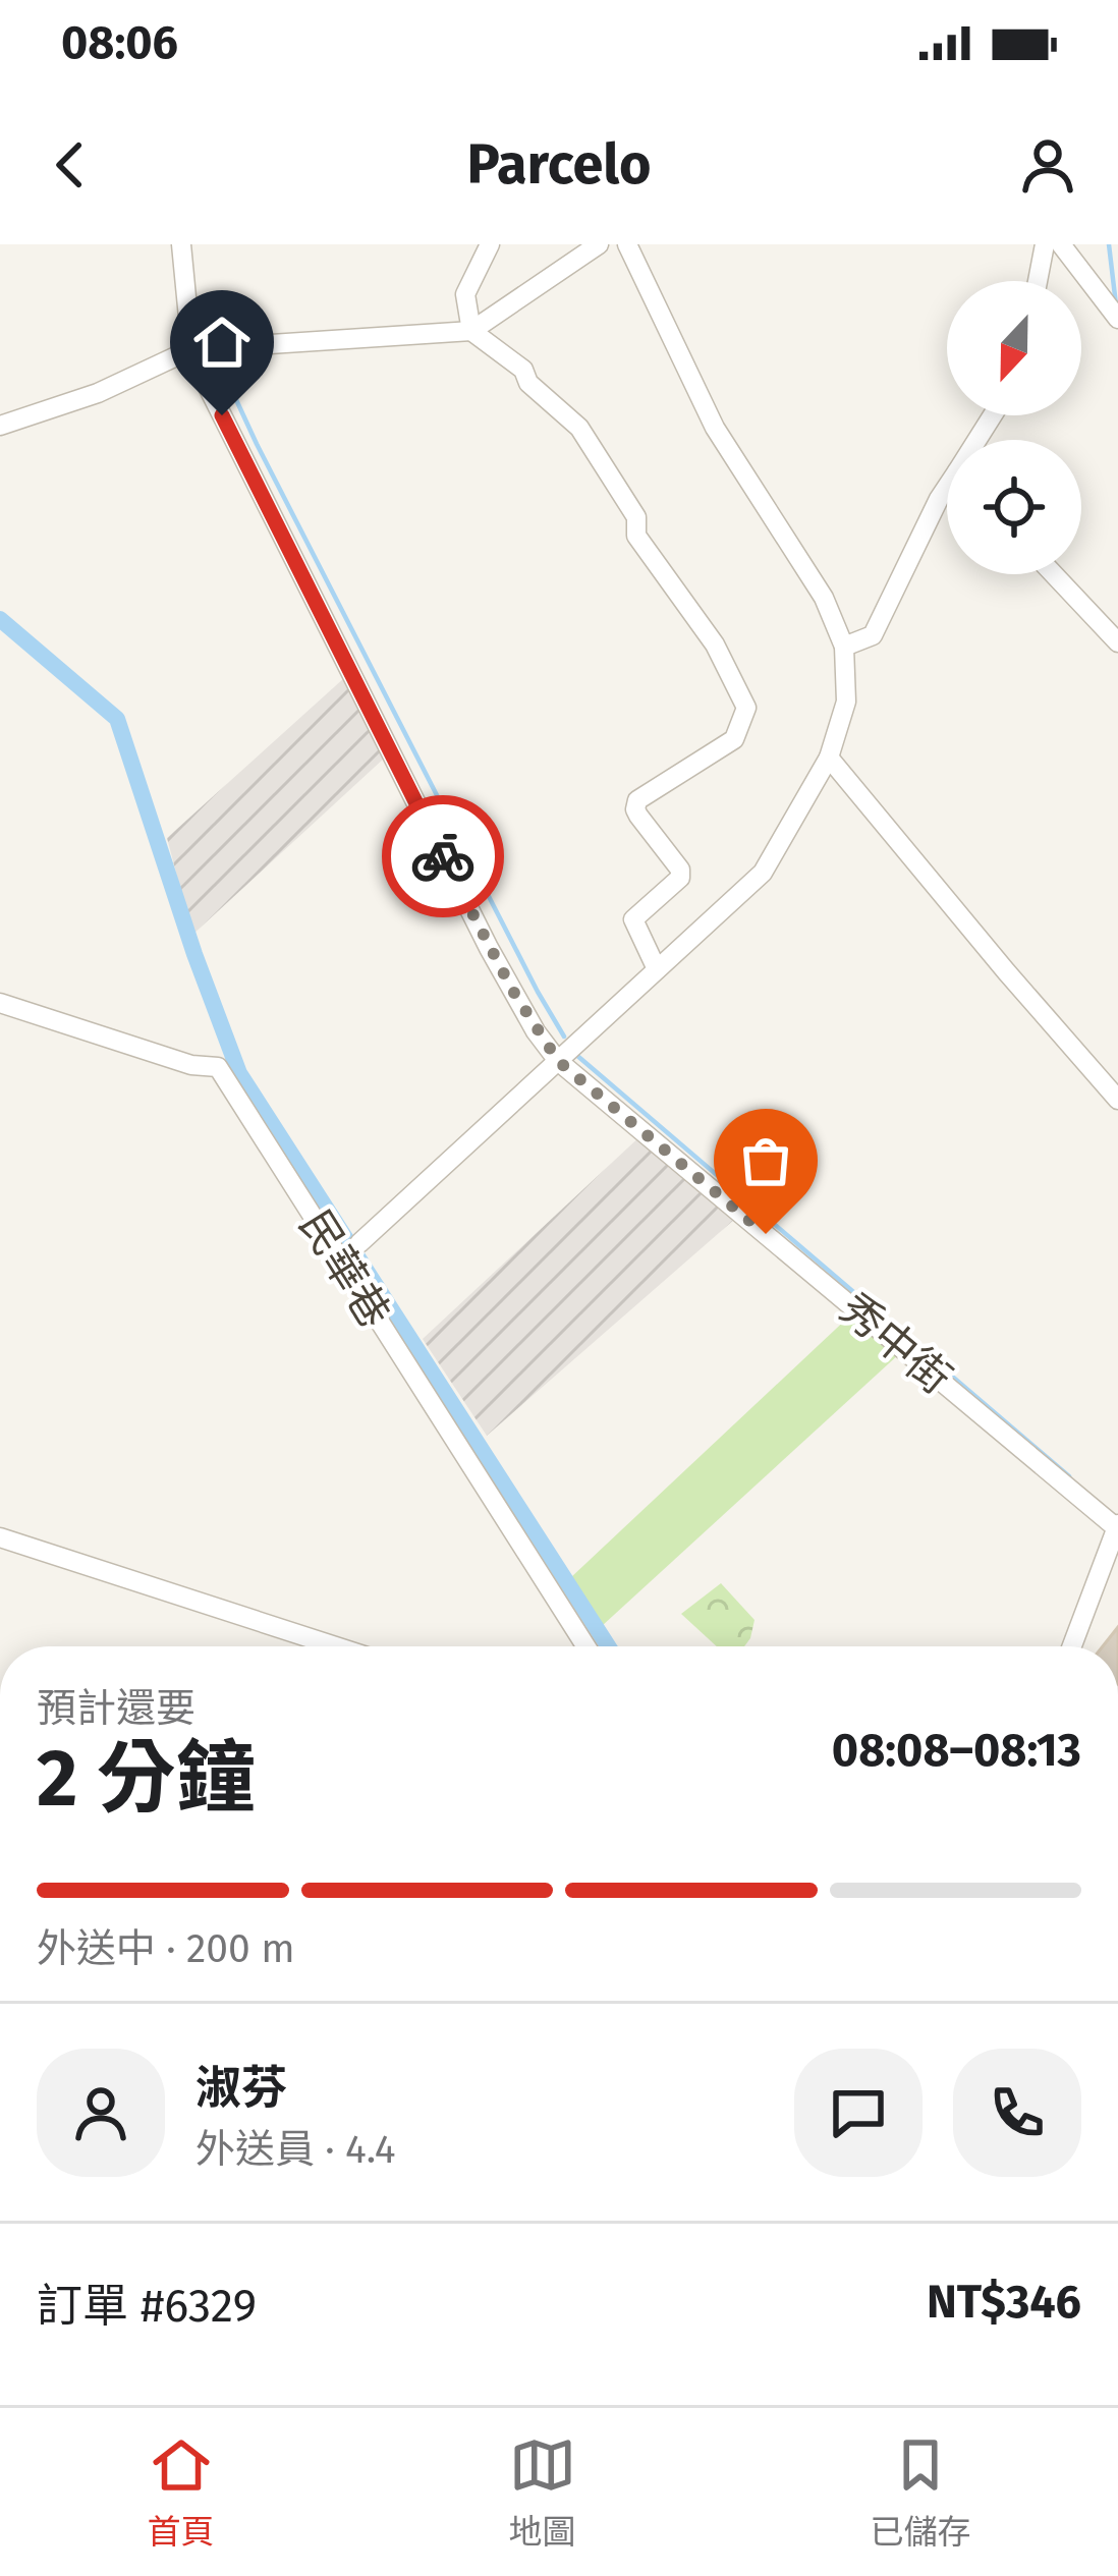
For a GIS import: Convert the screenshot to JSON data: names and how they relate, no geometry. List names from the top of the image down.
{
  "streets": {
    "street": ["民華巷", "秀中街"]
  },
  "north": "bottom",
  "page": {
    "status": "08:06",
    "header": "Parcelo",
    "heading": ["2 分鐘", "預計還要", "08:08–08:13"],
    "panel": [
      "淑芬",
      "外送員 · 4.4",
      "訂單 #6329",
      "NT$346"
    ],
    "bar": "外送中 · 200 m",
    "tabs": ["首頁", "地圖", "已儲存"]
  }
}
